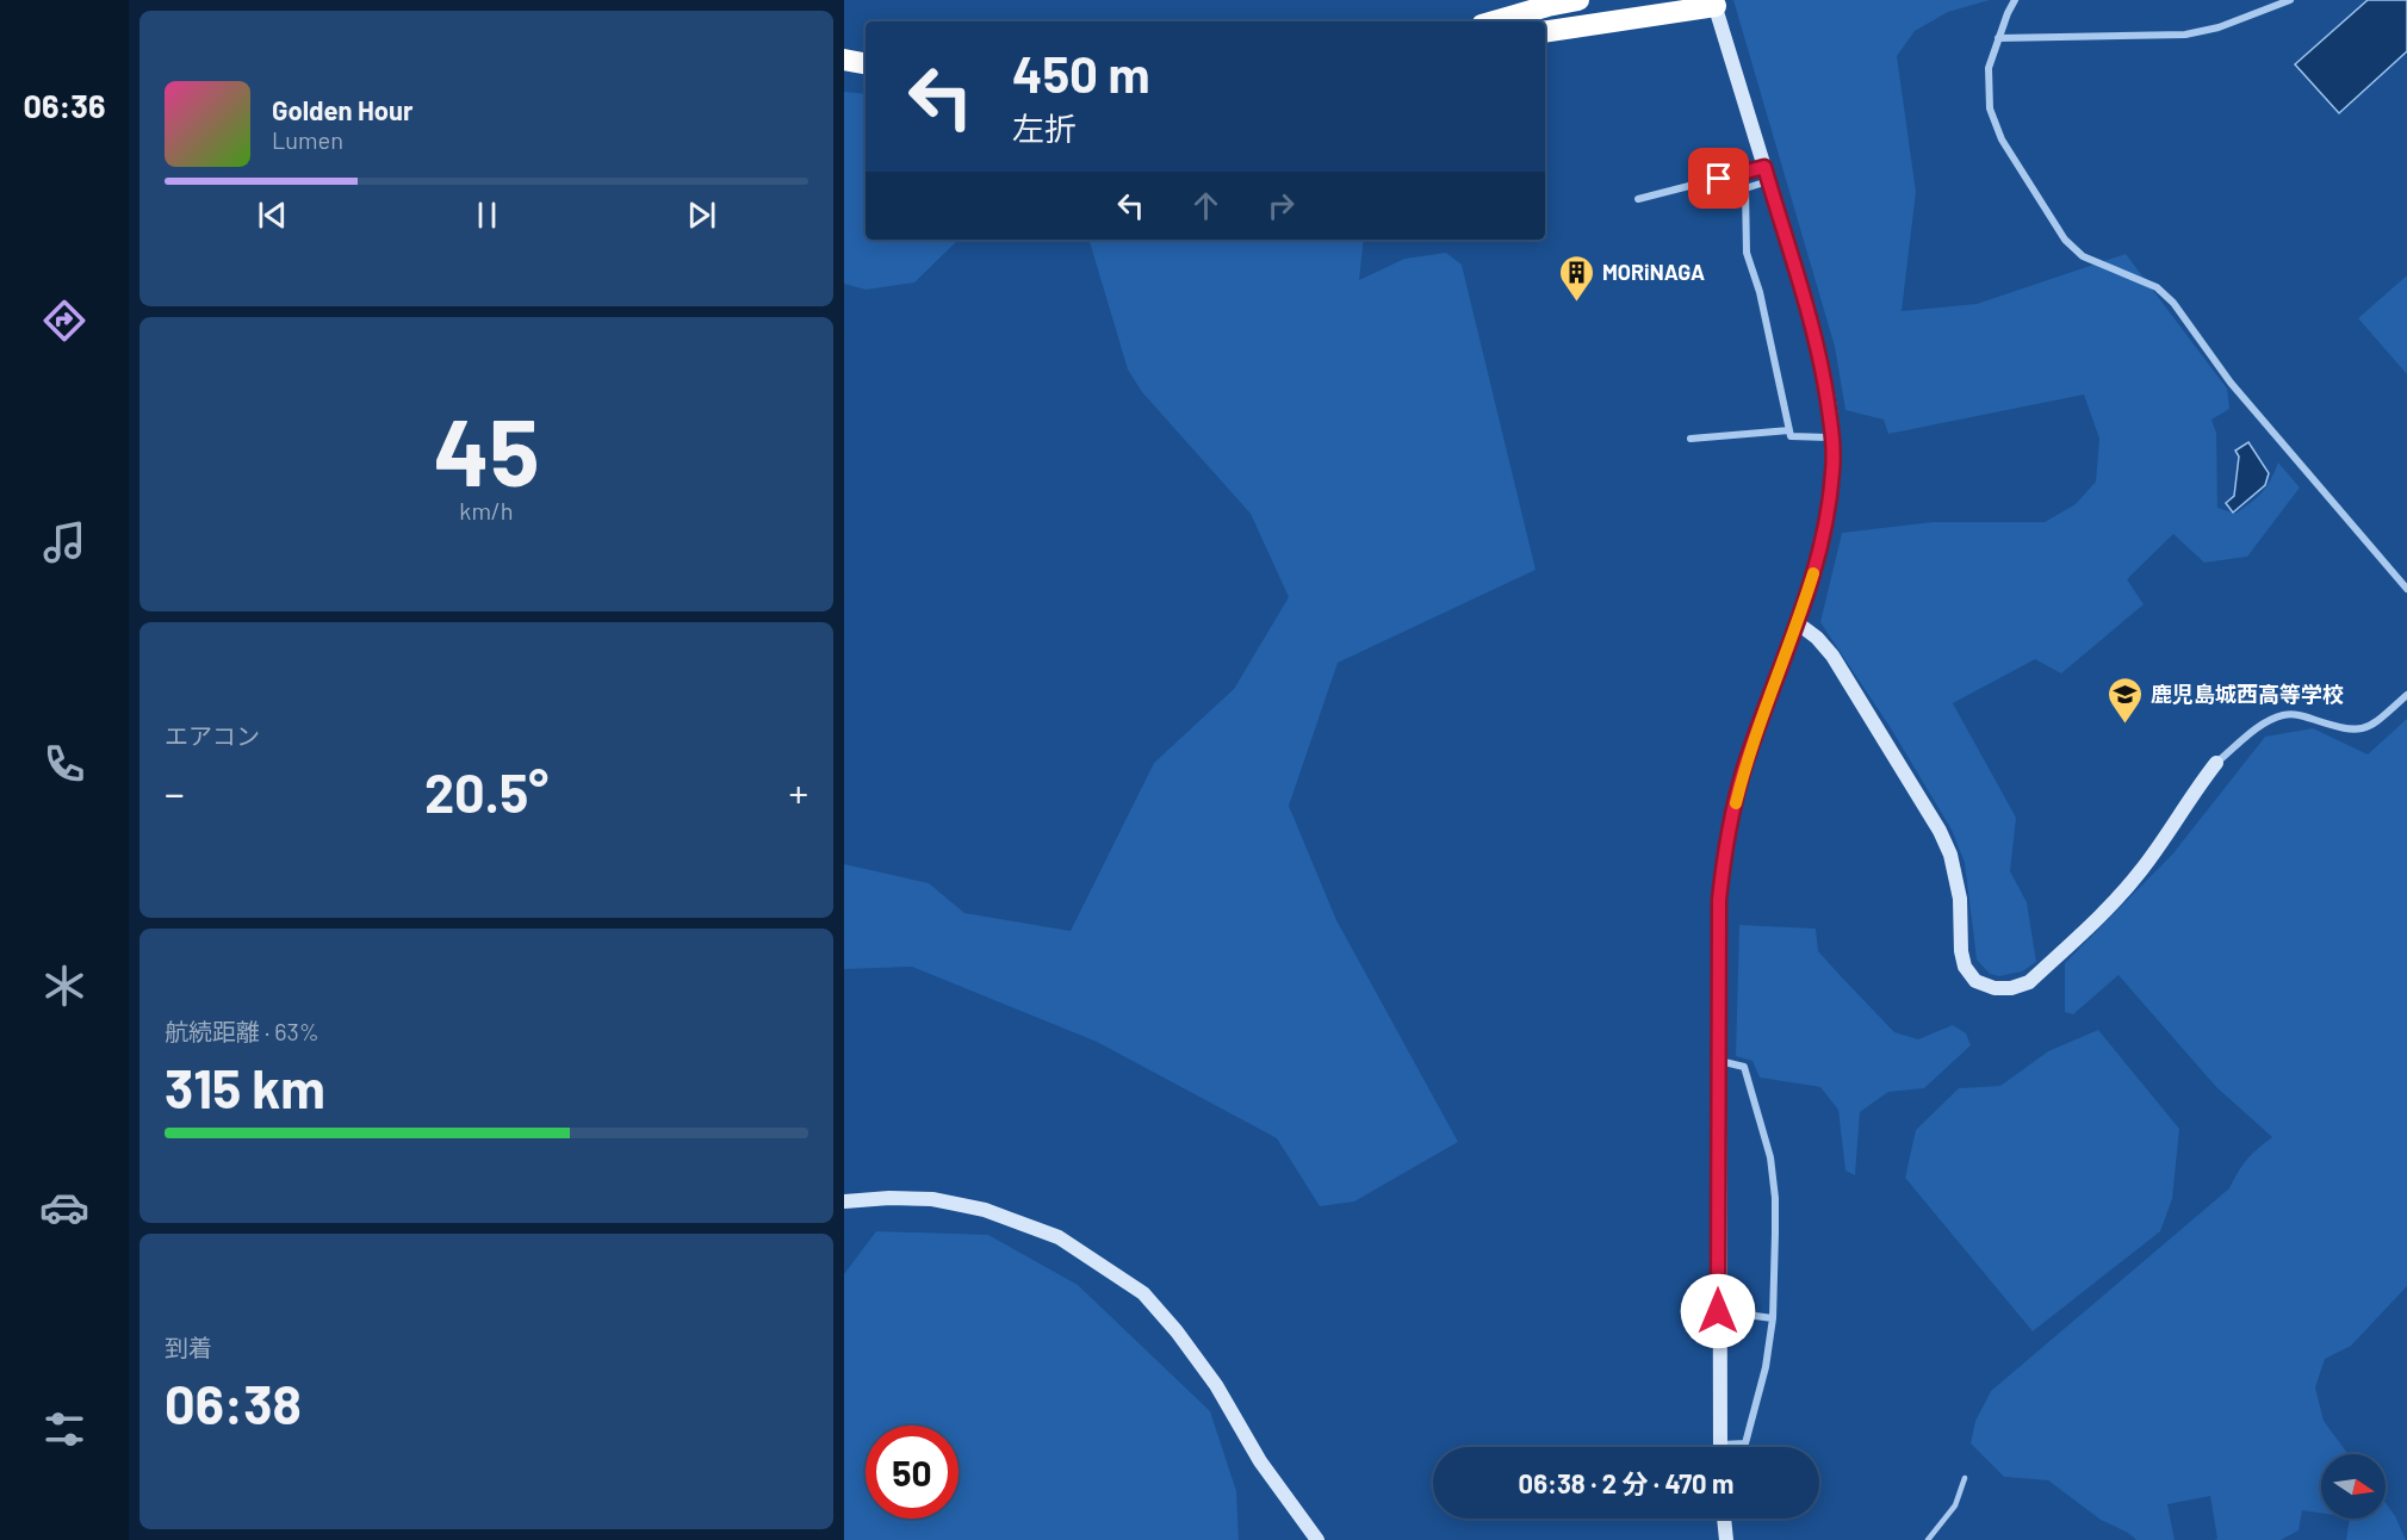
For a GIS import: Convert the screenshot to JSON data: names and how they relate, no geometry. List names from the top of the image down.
{
  "places": {
    "building": ["MORiNAGA"],
    "school or university": ["鹿児島城西高等学校"]
  },
  "north": "right",
  "page": {
    "tabs": "06:36",
    "turn": ["450 m", "左折"],
    "song": ["Golden Hour", "Lumen"],
    "tile": [
      ["45", "km/h"],
      "エアコン",
      ["航続距離 · 63%", "315 km"],
      ["到着", "06:38"]
    ],
    "heat": ["−", "20.5°", "+"],
    "limit": "50",
    "trip": "06:38 · 2 分 · 470 m"
  }
}
